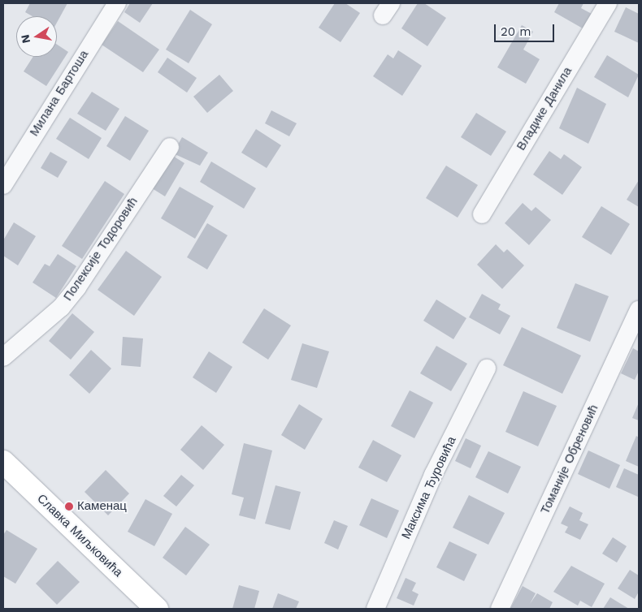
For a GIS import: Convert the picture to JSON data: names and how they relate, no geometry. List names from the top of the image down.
{
  "streets": {
    "street": [
      "Милана Бартоша",
      "Владике Данила",
      "Полексије Тодоровић",
      "Томаније Обреновић",
      "Максима Ђуровића",
      "Славка Миљковића"
    ]
  },
  "places": ["Каменац"],
  "scale_bar": "20 m",
  "north": "left"
}
